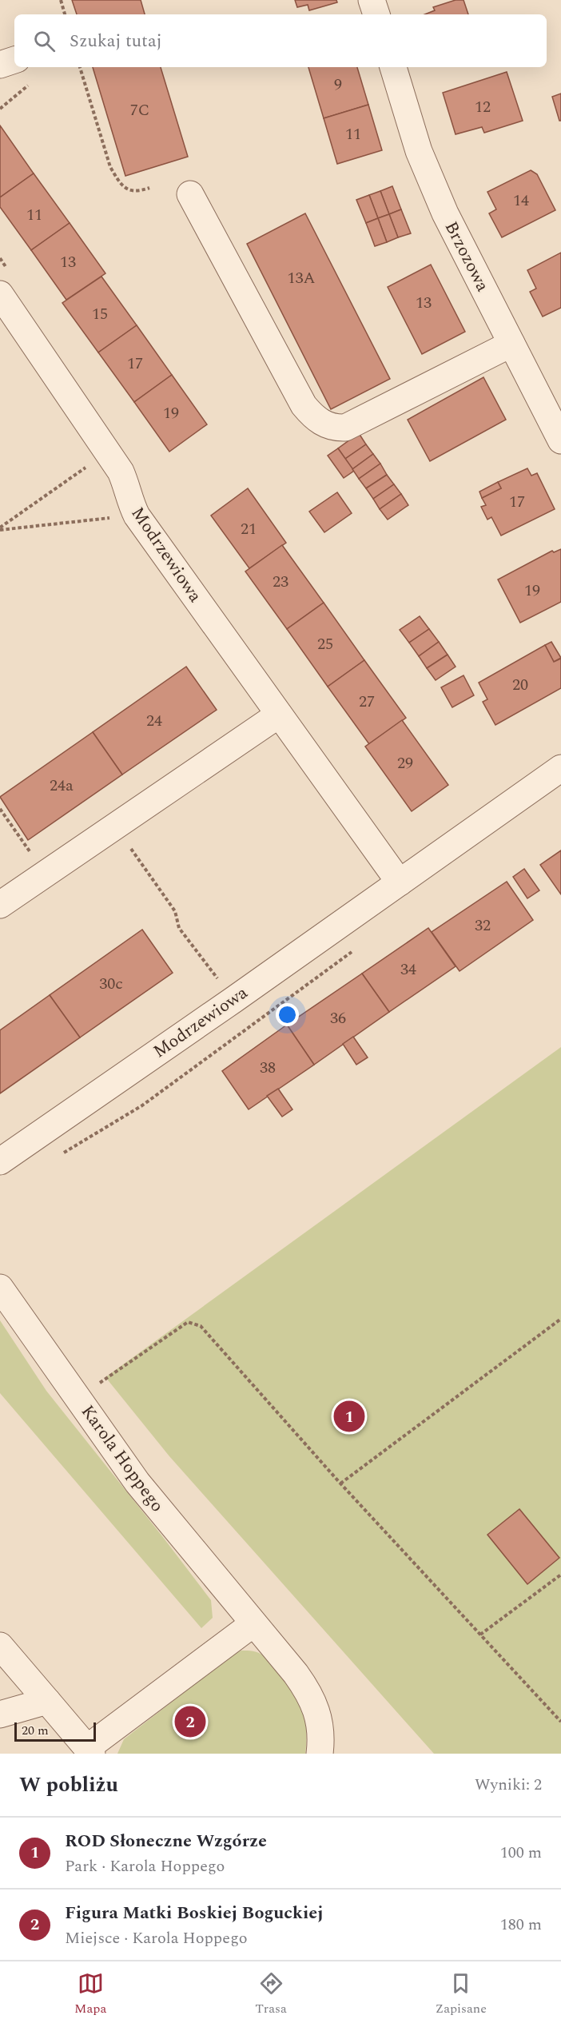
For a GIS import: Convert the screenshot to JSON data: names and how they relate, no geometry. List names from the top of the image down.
{
  "streets": {
    "street": ["Brzozowa", "Modrzewiowa", "Karola Hoppego"]
  },
  "house_numbers": [
    "9",
    "12",
    "7C",
    "11",
    "14",
    "11",
    "13",
    "13A",
    "13",
    "15",
    "17",
    "19",
    "17",
    "21",
    "23",
    "19",
    "25",
    "20",
    "27",
    "24",
    "29",
    "24a",
    "32",
    "34",
    "30c",
    "36",
    "38"
  ],
  "scale_bar": "20 m",
  "page": {
    "search": "Szukaj tutaj",
    "pins": ["1", "2"],
    "scale": "20 m",
    "heading": ["W pobliżu", "Wyniki: 2"],
    "list": [
      {
        "mark": "1",
        "name": "ROD Słoneczne Wzgórze",
        "note": "Park · Karola Hoppego",
        "value": "100 m"
      },
      {
        "mark": "2",
        "name": "Figura Matki Boskiej Boguckiej",
        "note": "Miejsce · Karola Hoppego",
        "value": "180 m"
      }
    ],
    "nav": ["Mapa", "Trasa", "Zapisane"]
  }
}
